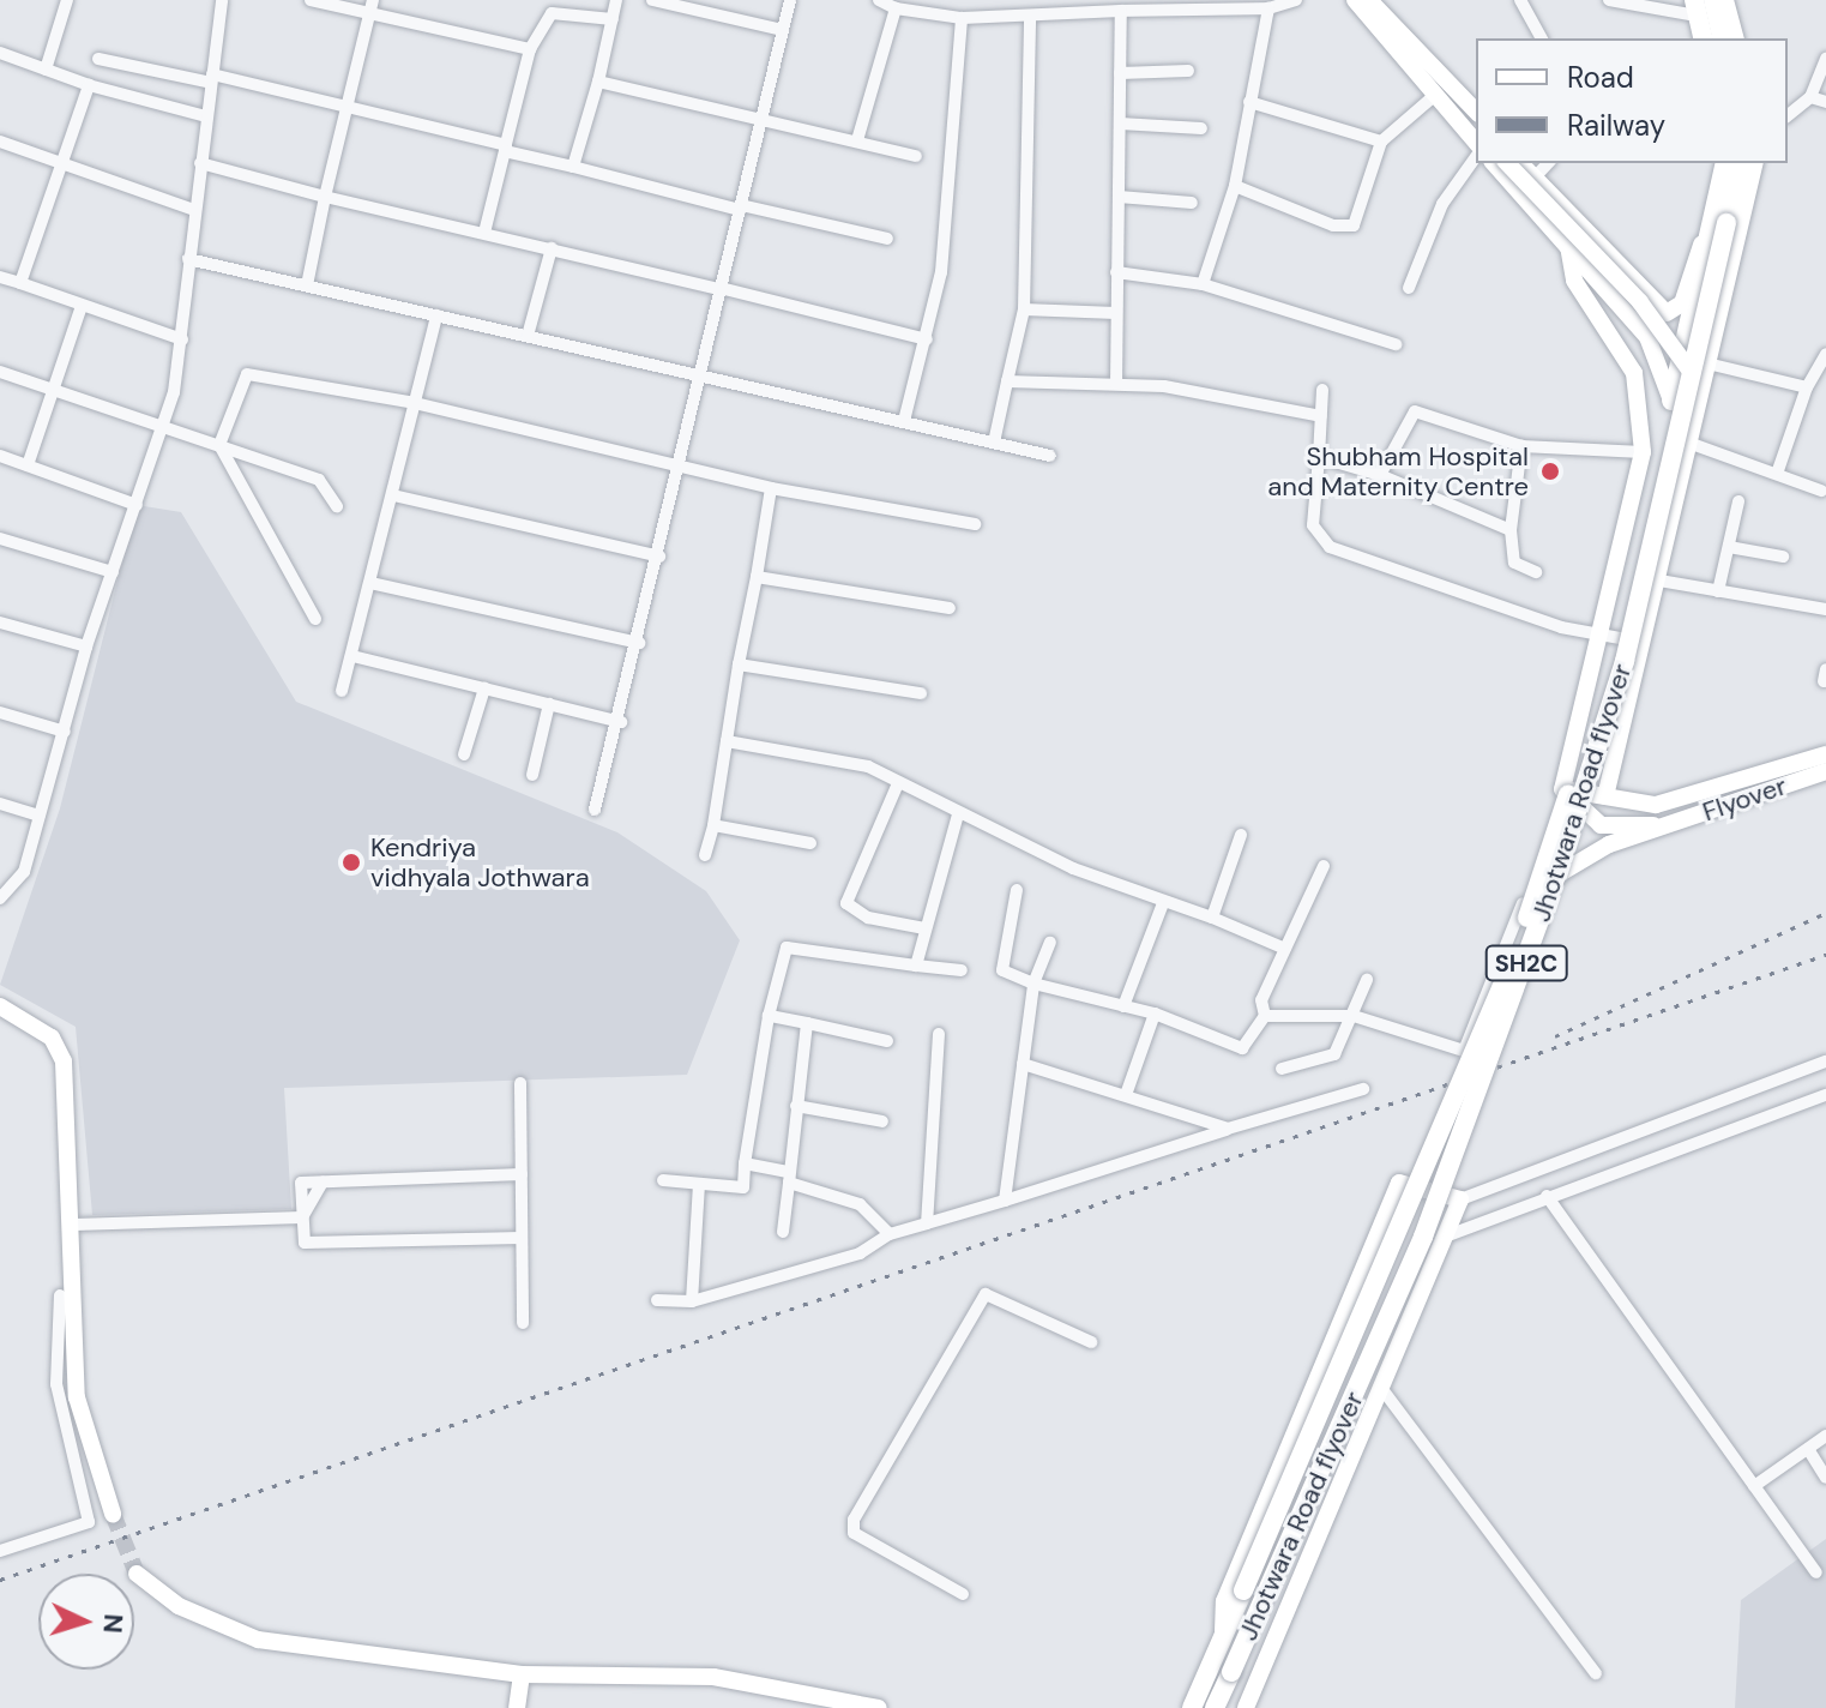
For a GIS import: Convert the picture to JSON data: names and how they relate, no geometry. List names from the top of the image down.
{
  "streets": {
    "main road": ["Jhotwara Road flyover", "SH2C"],
    "street": ["Flyover"]
  },
  "crossings": [
    ["Jhotwara Road flyover", "Flyover"]
  ],
  "places": ["Shubham Hospital and Maternity Centre", "Kendriya vidhyala Jothwara"],
  "legend": ["Road", "Railway"],
  "north": "right"
}
